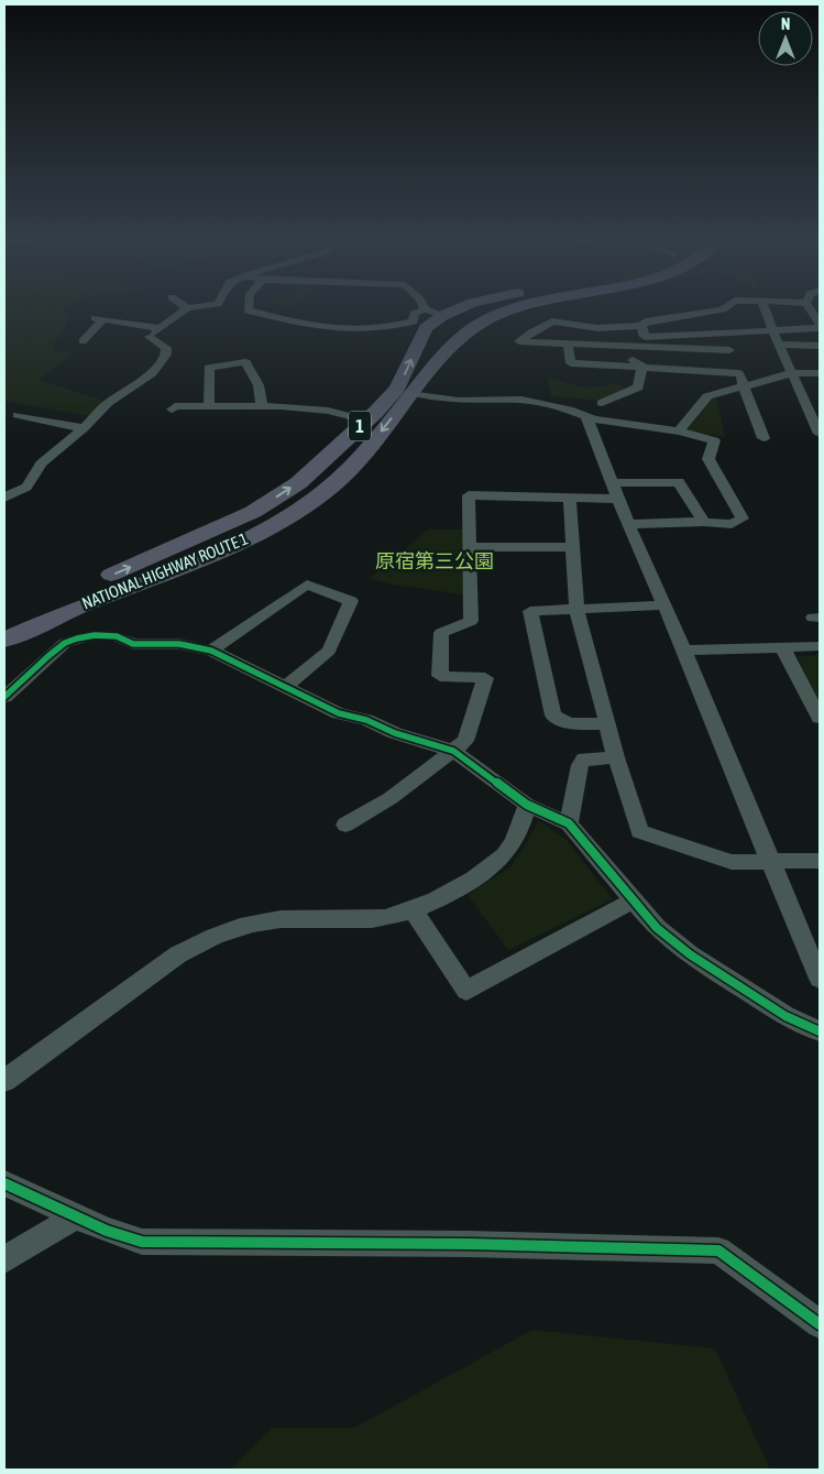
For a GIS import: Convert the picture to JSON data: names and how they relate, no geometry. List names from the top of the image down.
{
  "streets": {
    "highway": ["1", "NATIONAL HIGHWAY ROUTE 1"]
  },
  "parks": ["原宿第三公園"],
  "north": "top"
}
